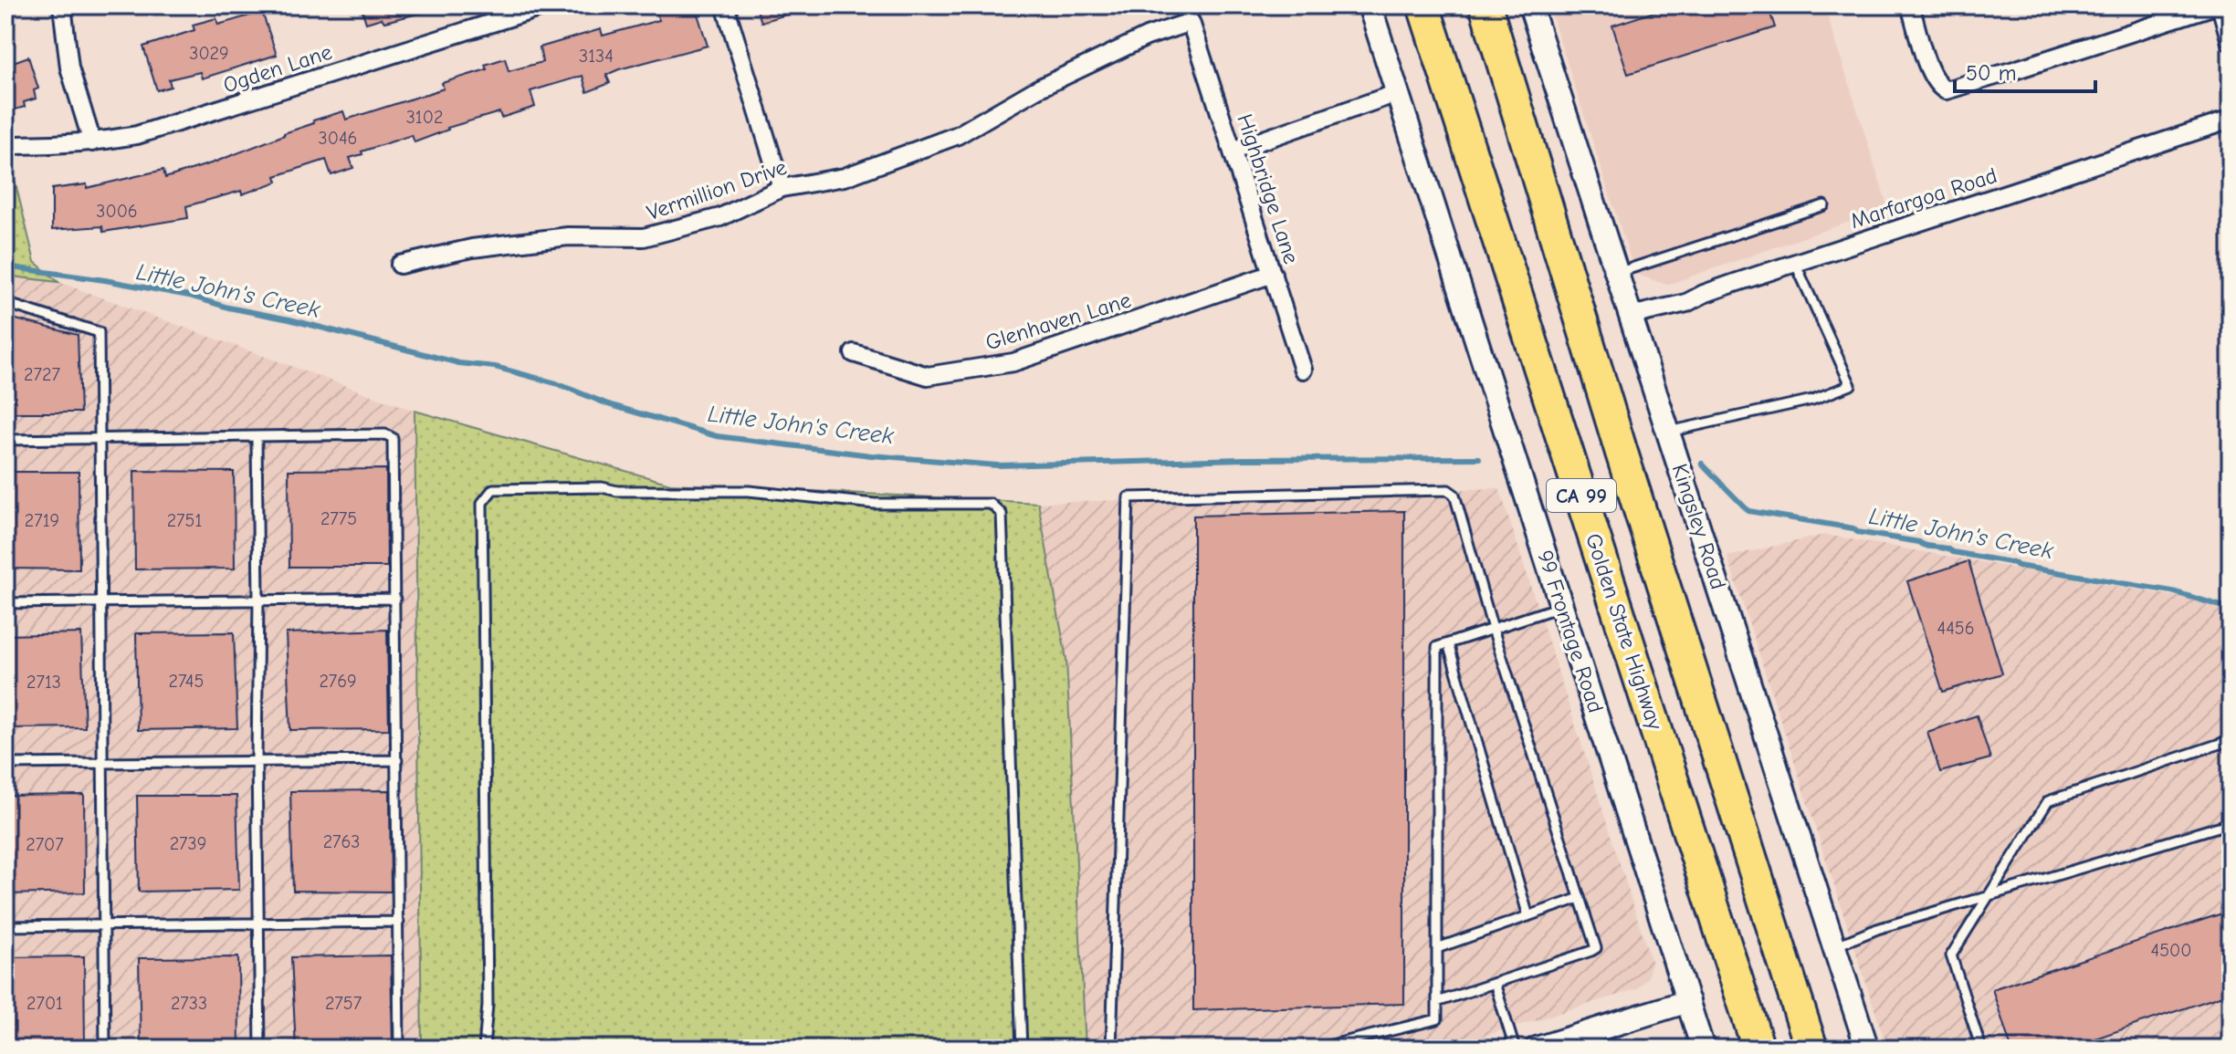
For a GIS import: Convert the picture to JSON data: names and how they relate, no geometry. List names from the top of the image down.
{
  "streets": {
    "highway": ["CA 99", "Golden State Highway"],
    "street": [
      "Ogden Lane",
      "Highbridge Lane",
      "Vermillion Drive",
      "Marfargoa Road",
      "Glenhaven Lane",
      "Kingsley Road",
      "99 Frontage Road"
    ]
  },
  "crossings": [
    ["Highbridge Lane", "Vermillion Drive"],
    ["Highbridge Lane", "Glenhaven Lane"],
    ["Marfargoa Road", "Kingsley Road"]
  ],
  "water": ["Little John's Creek"],
  "house_numbers": [
    "3029",
    "3134",
    "3102",
    "3046",
    "3006",
    "2727",
    "2775",
    "2719",
    "2751",
    "4456",
    "2745",
    "2769",
    "2713",
    "2763",
    "2739",
    "2707",
    "4500",
    "2701",
    "2733",
    "2757"
  ],
  "scale_bar": "50 m"
}
